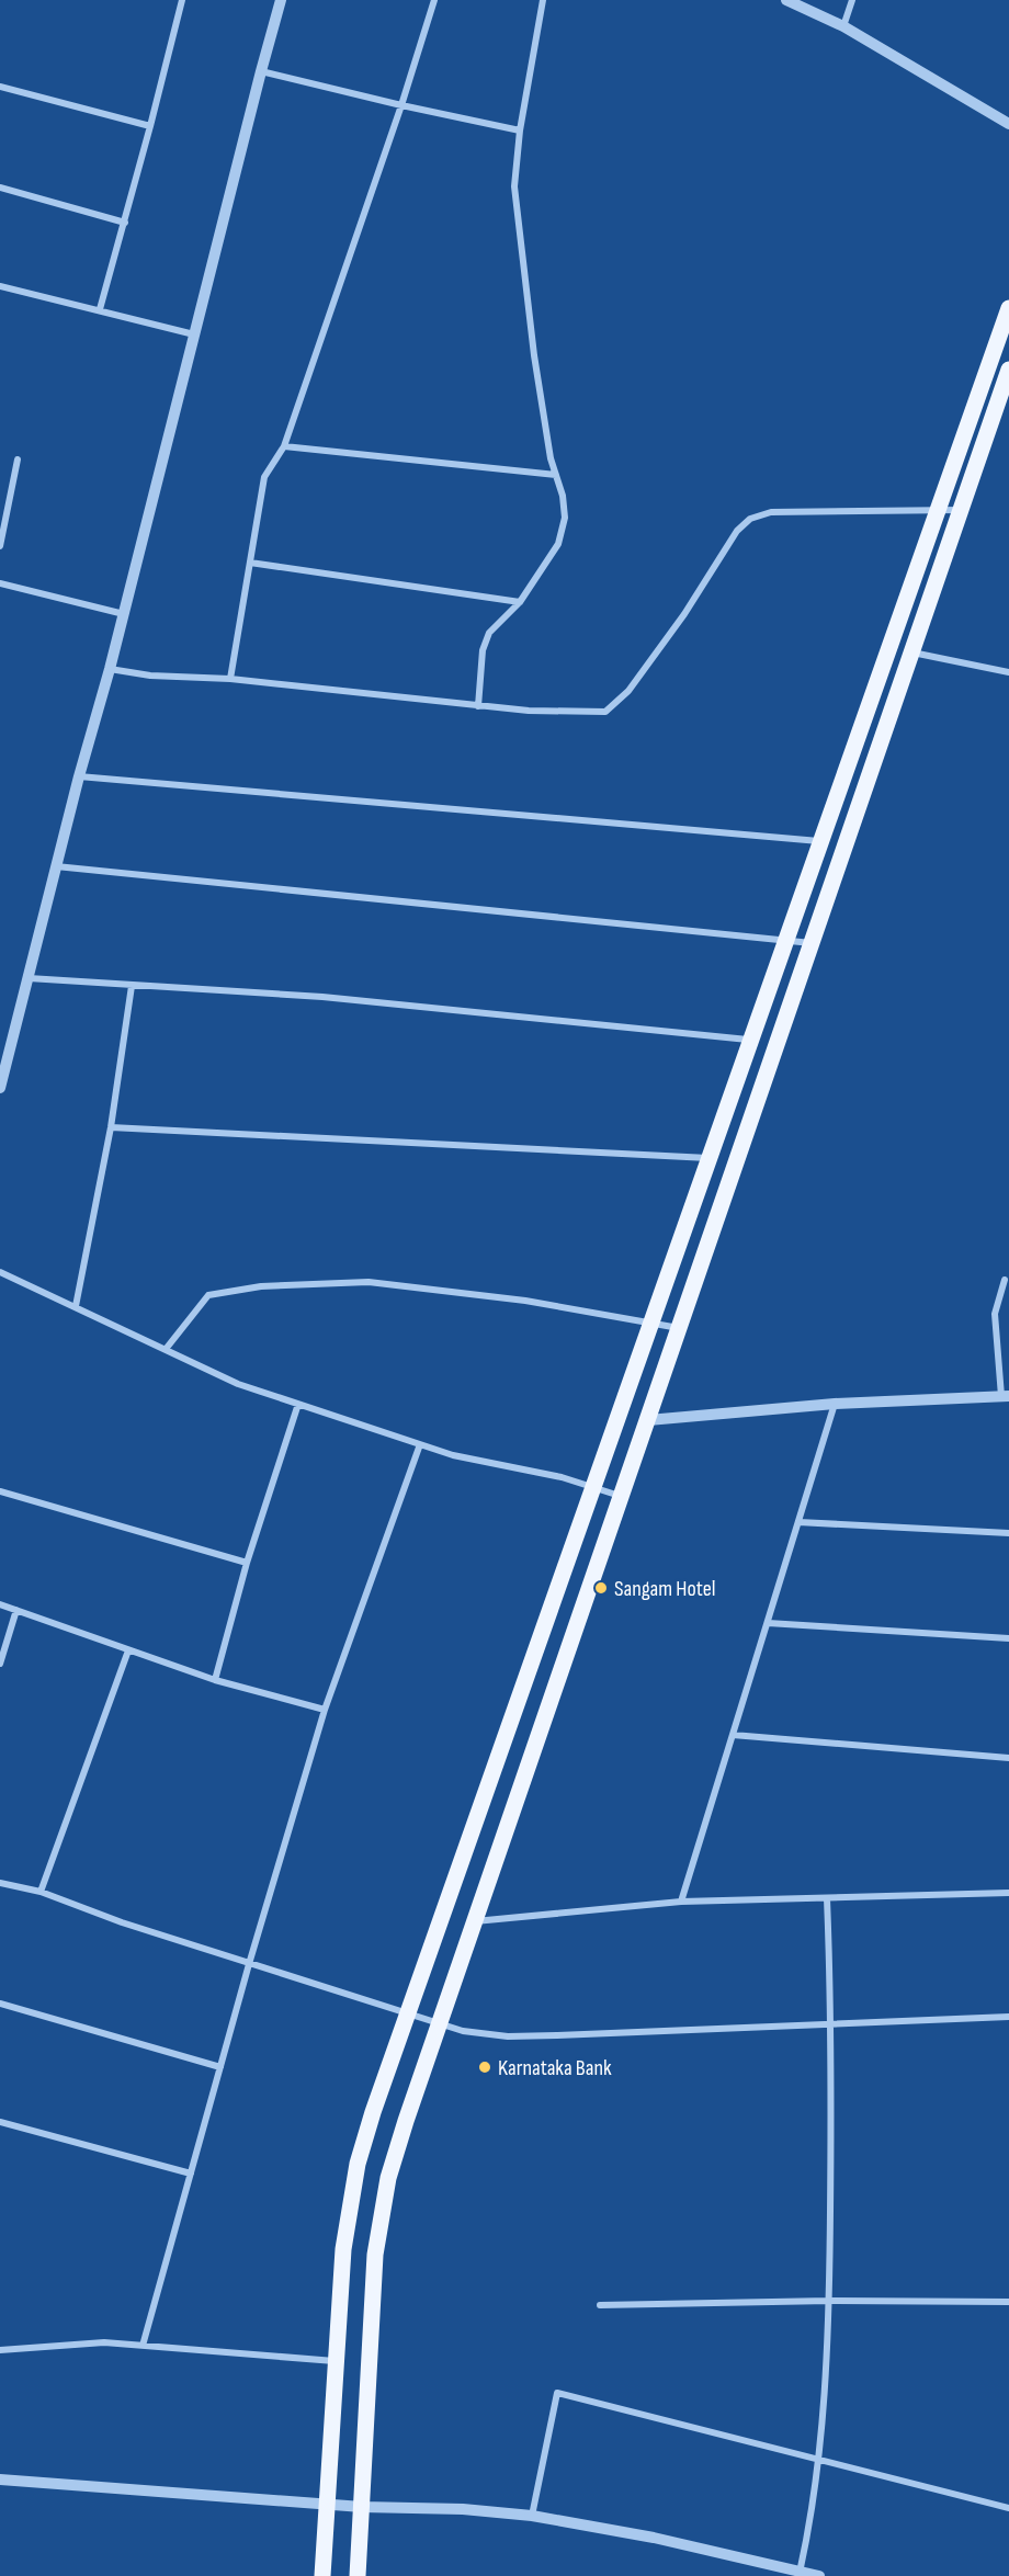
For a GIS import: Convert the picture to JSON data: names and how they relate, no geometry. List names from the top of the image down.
{
  "places": ["Sangam Hotel", "Karnataka Bank"]
}
